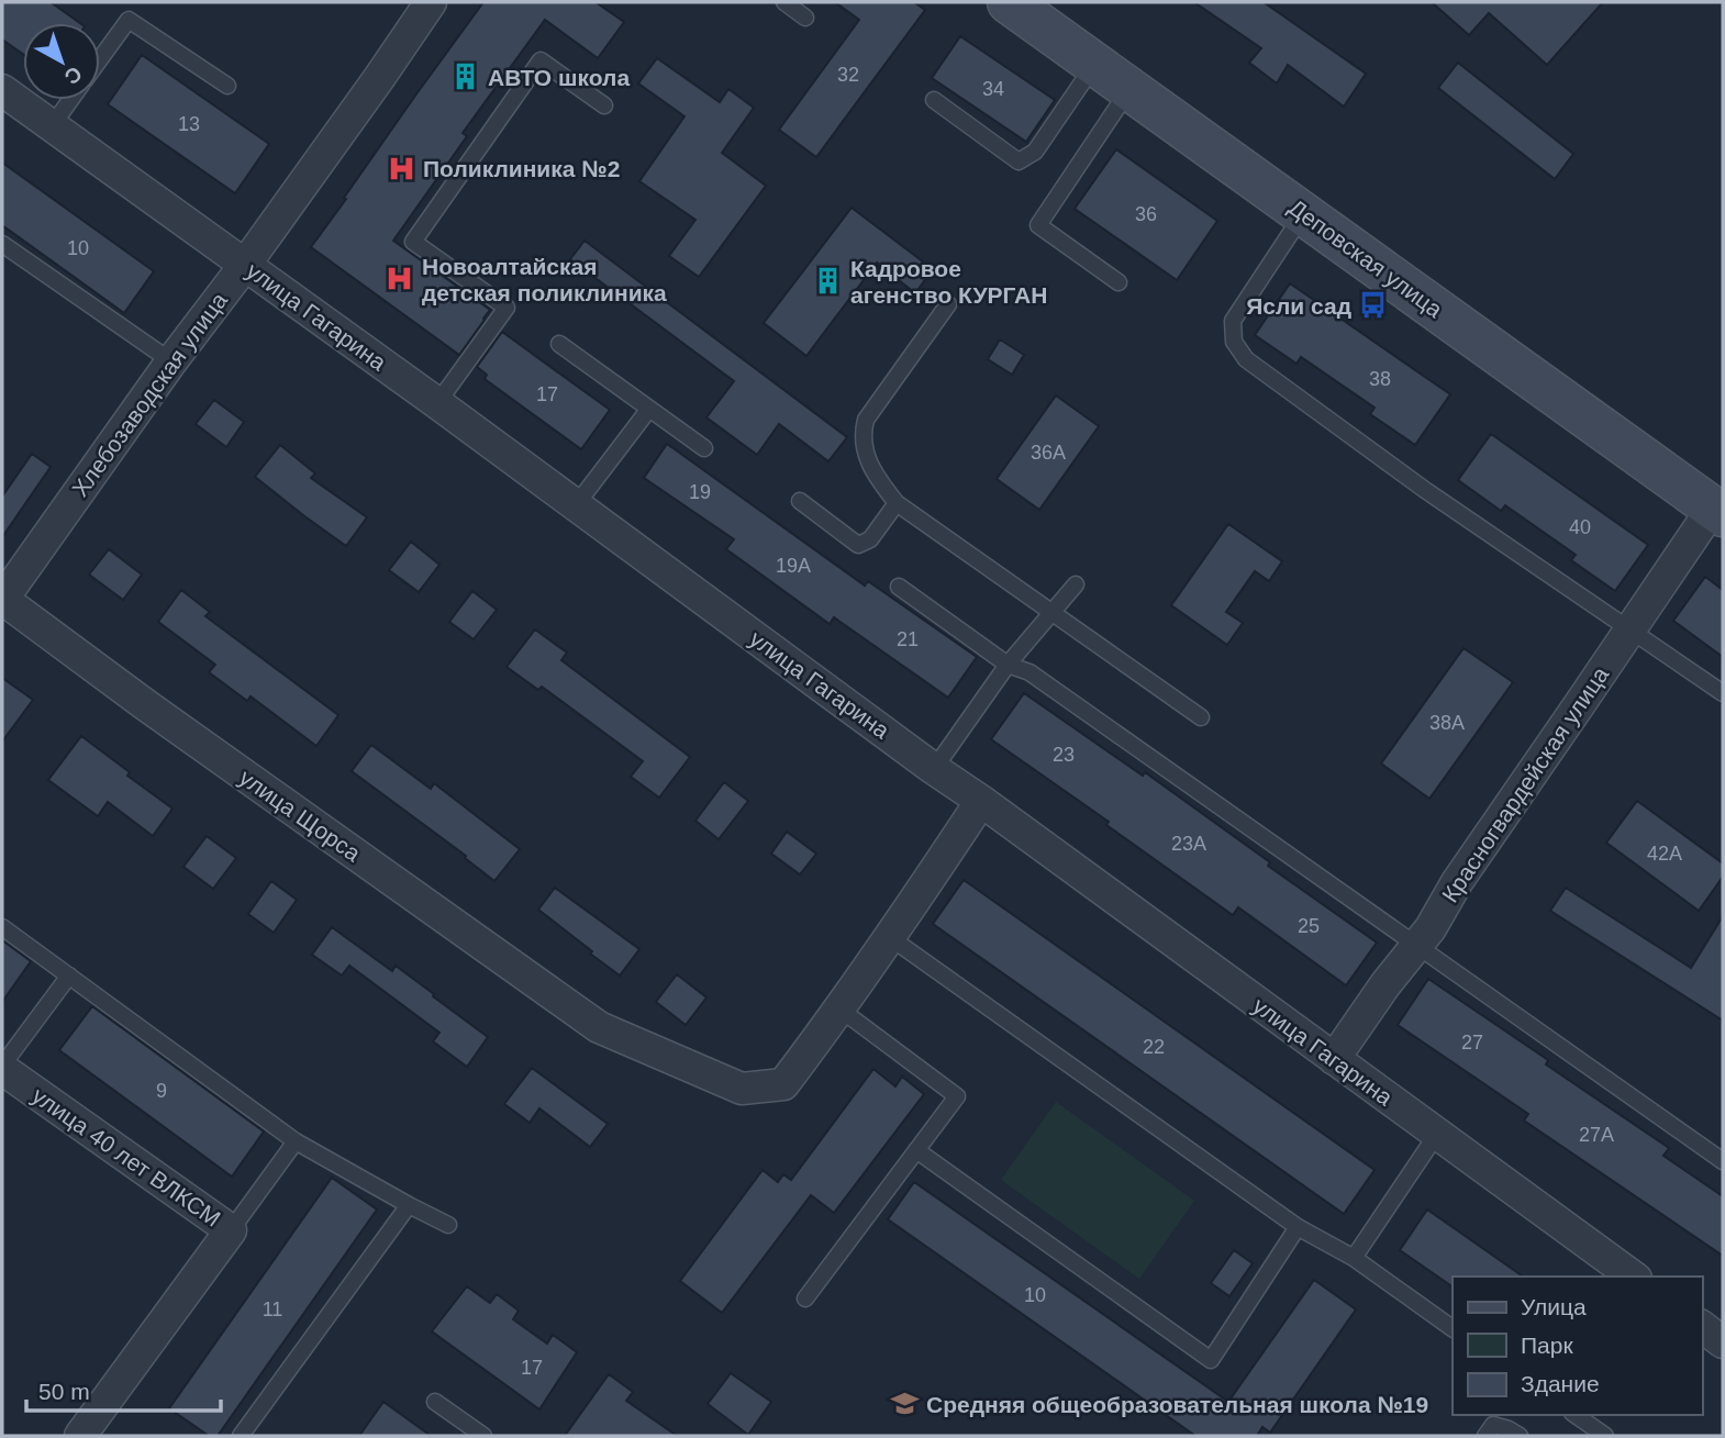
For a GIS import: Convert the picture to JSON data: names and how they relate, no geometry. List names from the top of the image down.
{
  "streets": {
    "street": [
      "Деповская улица",
      "улица Гагарина",
      "Хлебозаводская улица",
      "Красногвардейская улица",
      "улица Щорса",
      "улица 40 лет ВЛКСМ"
    ]
  },
  "crossings": [
    ["Деповская улица", "Красногвардейская улица"],
    ["улица Гагарина", "Хлебозаводская улица"],
    ["улица Гагарина", "Красногвардейская улица"],
    ["улица Гагарина", "улица Щорса"],
    ["Хлебозаводская улица", "улица Щорса"]
  ],
  "places": {
    "building": ["АВТО школа", "Кадровое агенство КУРГАН"],
    "hospital": ["Поликлиника №2", "Новоалтайская детская поликлиника"],
    "bus stop": ["Ясли сад"],
    "school or university": ["Средняя общеобразовательная школа №19"]
  },
  "house_numbers": [
    "32",
    "34",
    "13",
    "36",
    "10",
    "38",
    "17",
    "36А",
    "19",
    "40",
    "19А",
    "21",
    "38А",
    "23",
    "23А",
    "42А",
    "25",
    "27",
    "22",
    "9",
    "27А",
    "10",
    "11",
    "17"
  ],
  "legend": ["Улица", "Парк", "Здание"],
  "scale_bar": "50 m",
  "north": "bottom right"
}
